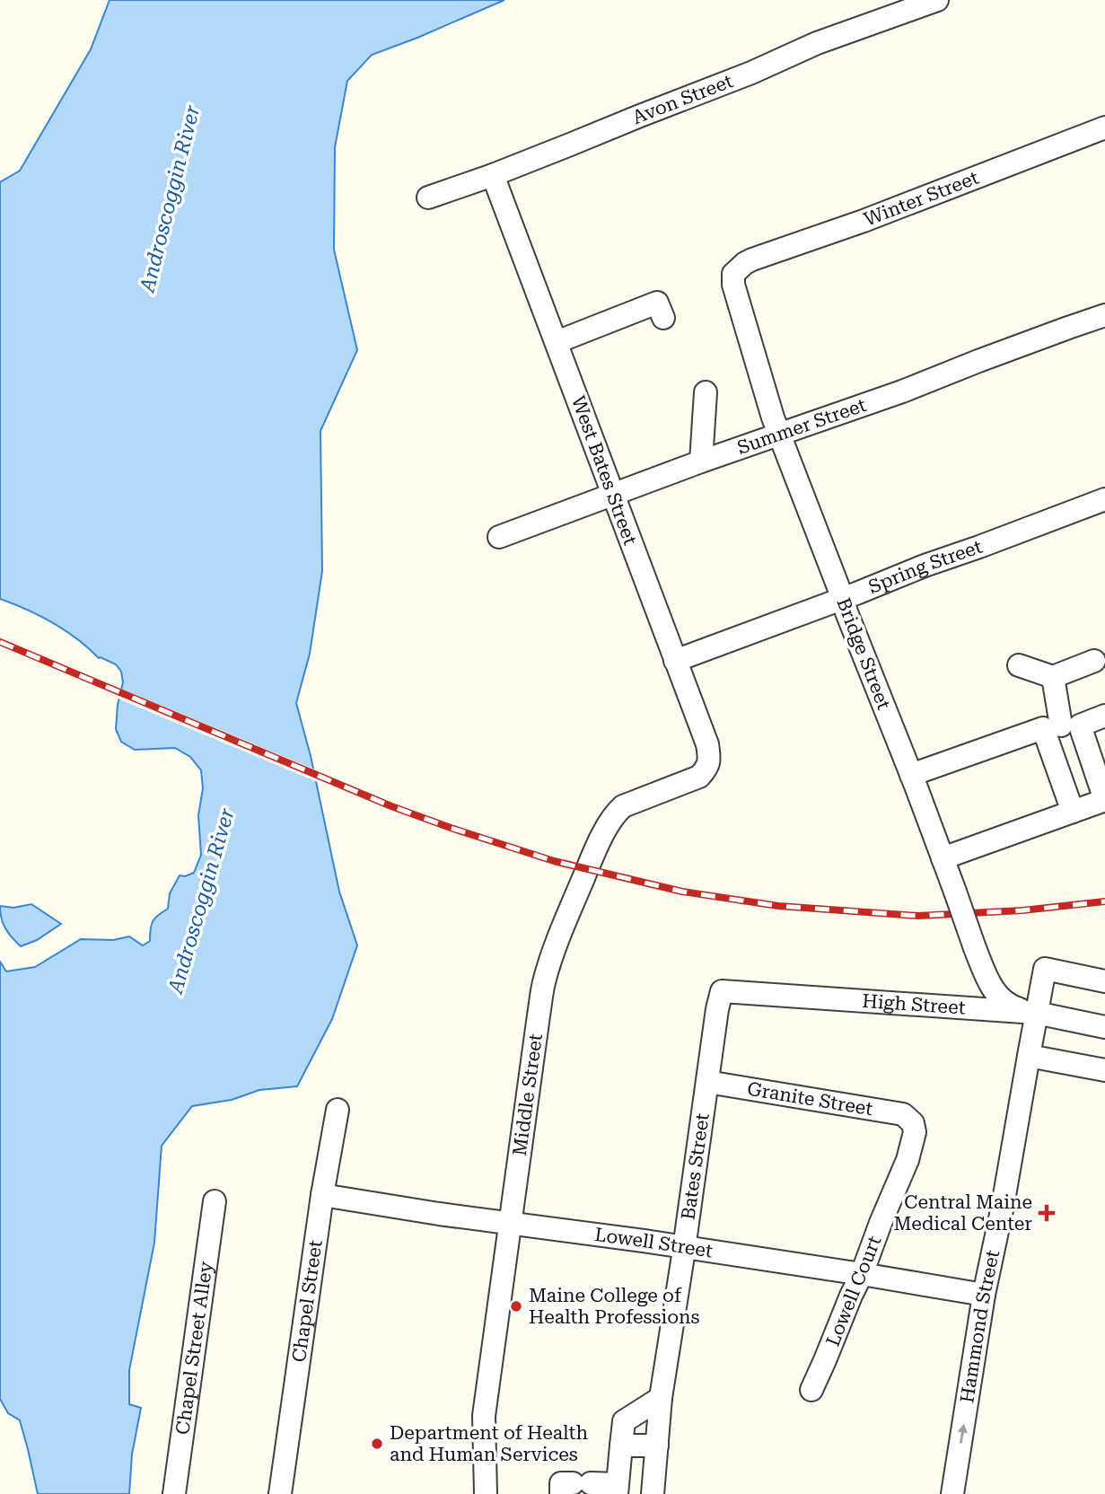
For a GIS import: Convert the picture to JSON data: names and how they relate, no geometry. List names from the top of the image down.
{
  "streets": {
    "street": [
      "Avon Street",
      "Winter Street",
      "Summer Street",
      "West Bates Street",
      "Spring Street",
      "Bridge Street",
      "High Street",
      "Middle Street",
      "Granite Street",
      "Bates Street",
      "Lowell Street",
      "Lowell Court",
      "Chapel Street",
      "Hammond Street",
      "Chapel Street Alley"
    ]
  },
  "crossings": [
    ["Avon Street", "West Bates Street"],
    ["Winter Street", "Bridge Street"],
    ["Summer Street", "West Bates Street"],
    ["Summer Street", "Bridge Street"],
    ["West Bates Street", "Spring Street"],
    ["West Bates Street", "Middle Street"],
    ["Spring Street", "Bridge Street"],
    ["Bridge Street", "High Street"],
    ["Bridge Street", "Hammond Street"],
    ["High Street", "Bates Street"],
    ["High Street", "Hammond Street"],
    ["Middle Street", "Lowell Street"],
    ["Granite Street", "Bates Street"],
    ["Granite Street", "Lowell Court"],
    ["Bates Street", "Lowell Street"],
    ["Lowell Street", "Lowell Court"],
    ["Lowell Street", "Chapel Street"],
    ["Lowell Street", "Hammond Street"]
  ],
  "water": ["Androscoggin River"],
  "places": {
    "health": ["Central Maine Medical Center"],
    "other": ["Maine College of Health Professions", "Department of Health and Human Services"]
  }
}
